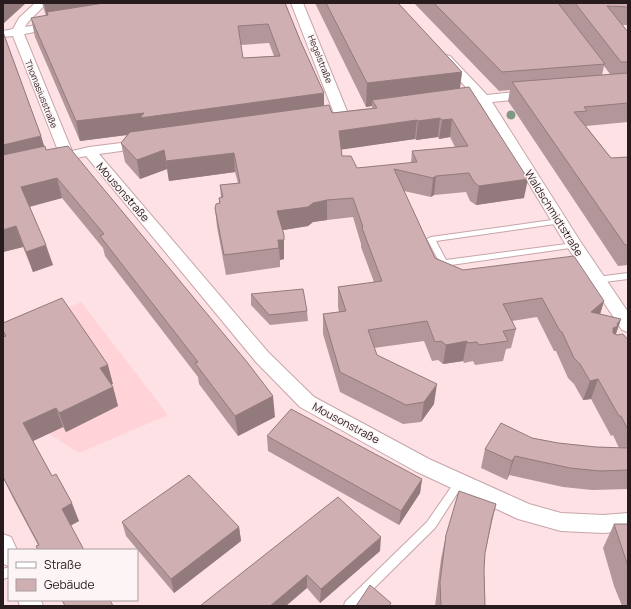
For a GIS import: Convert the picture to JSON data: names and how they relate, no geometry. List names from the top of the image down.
{
  "streets": {
    "street": [
      "Hegelstraße",
      "Thomasiusstraße",
      "Mousonstraße",
      "Waldschmidtstraße"
    ]
  },
  "legend": ["Straße", "Gebäude"]
}
